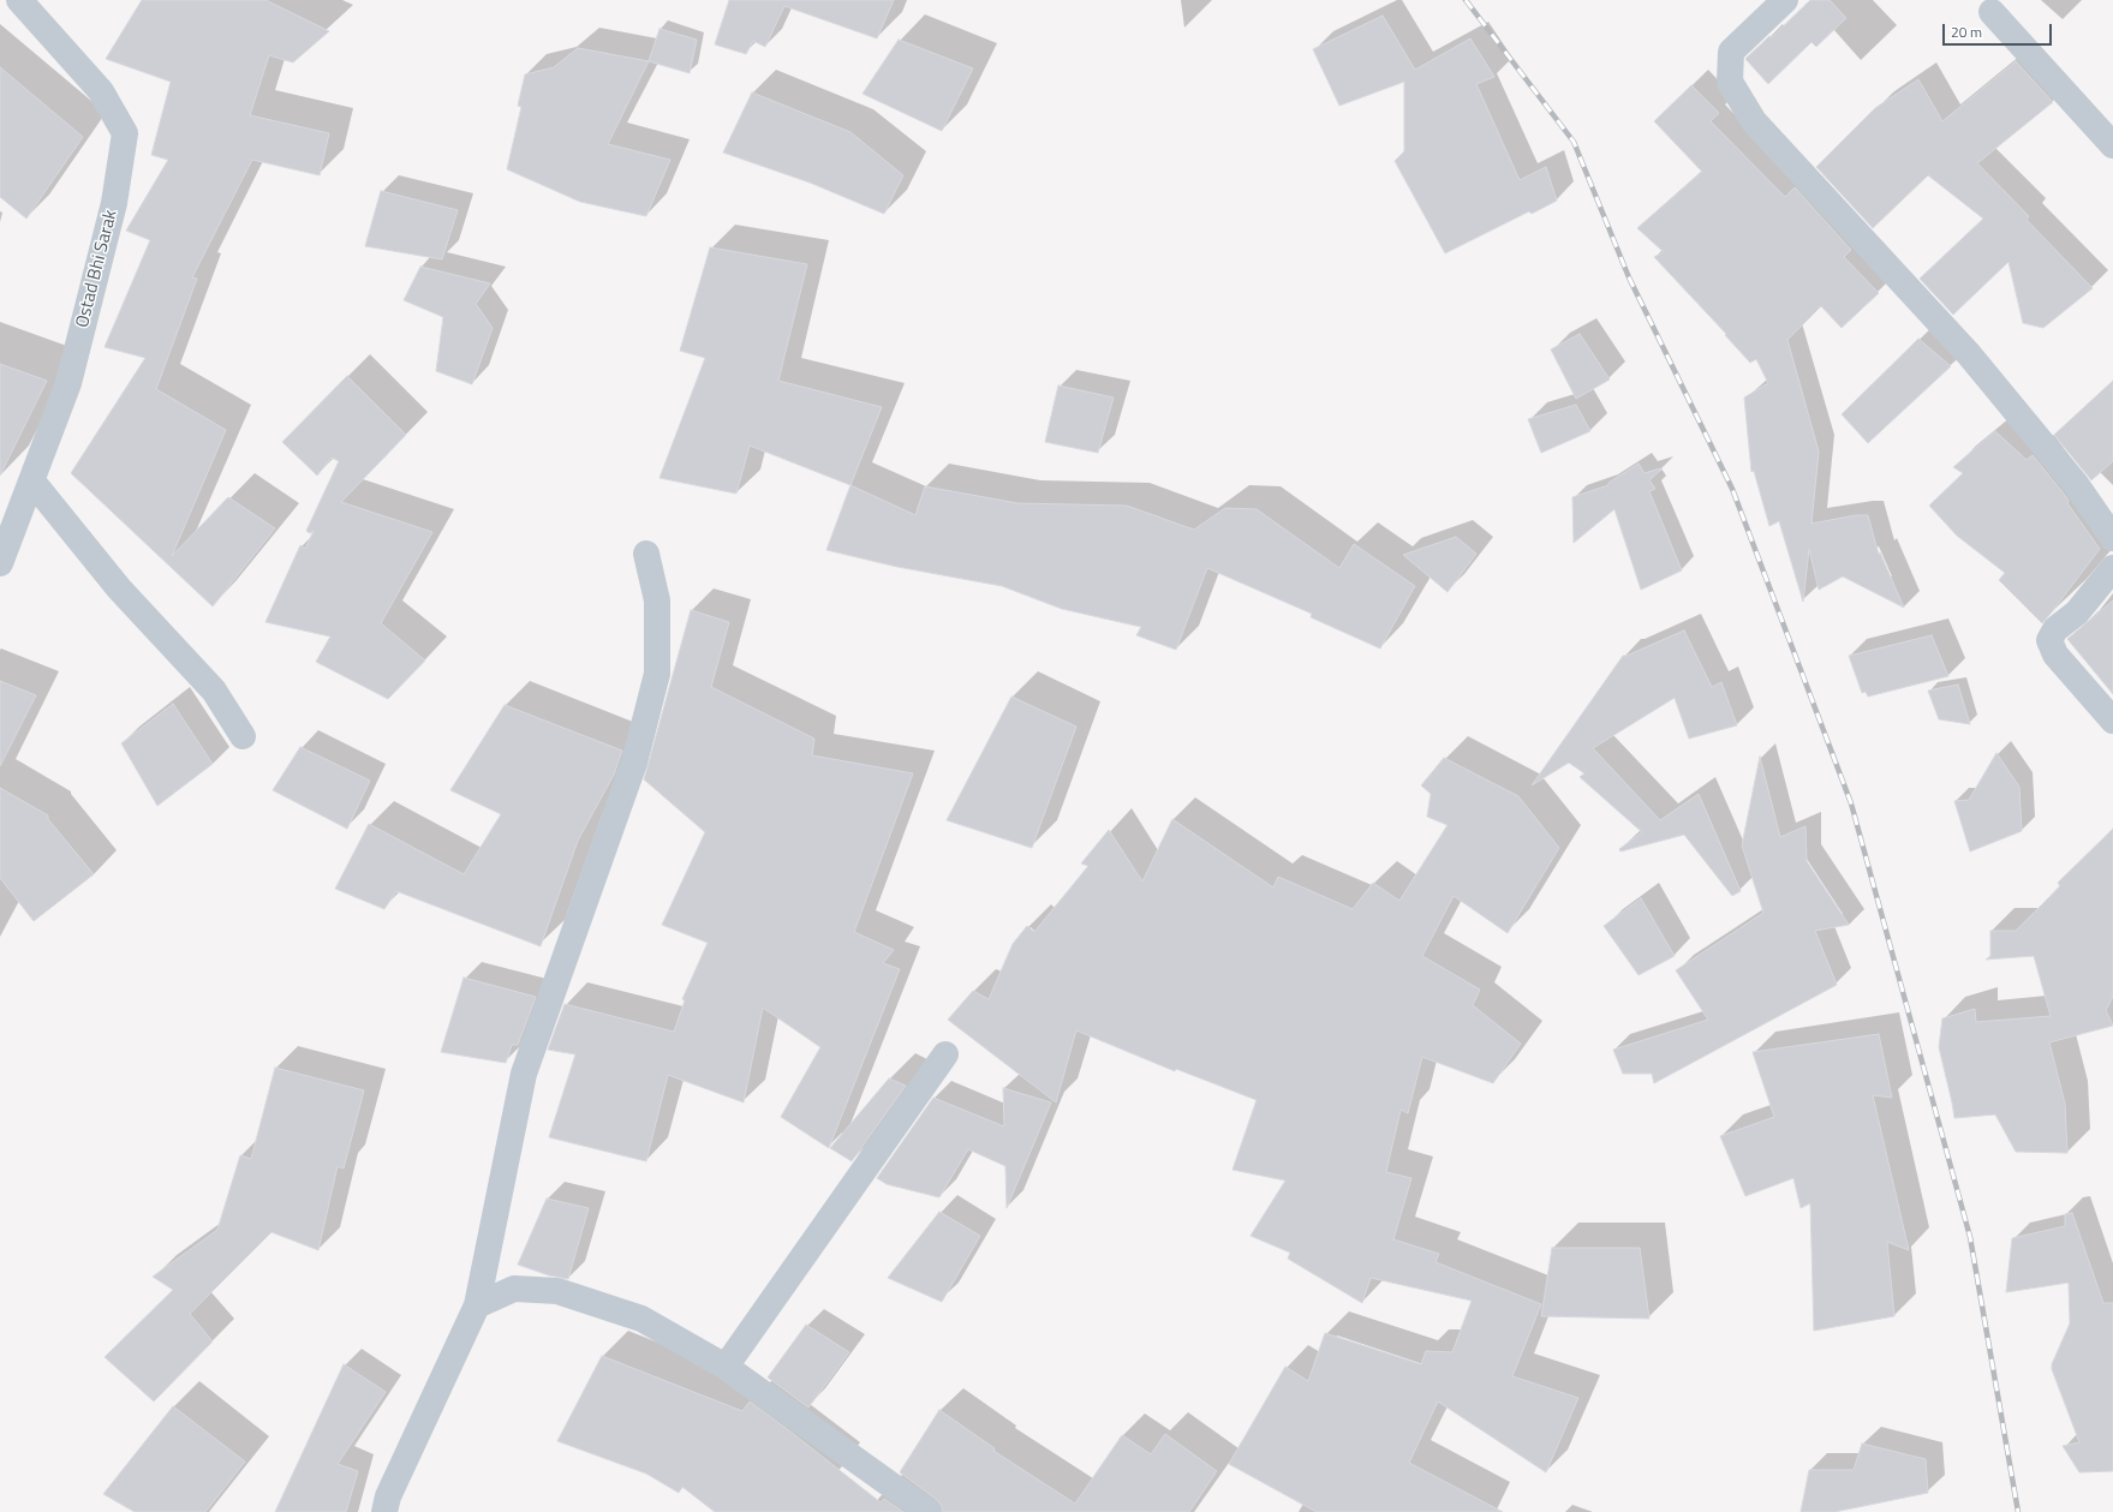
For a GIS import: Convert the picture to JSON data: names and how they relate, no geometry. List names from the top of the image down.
{
  "streets": {
    "street": ["Ostad Bhi Sarak"]
  },
  "scale_bar": "20 m"
}
